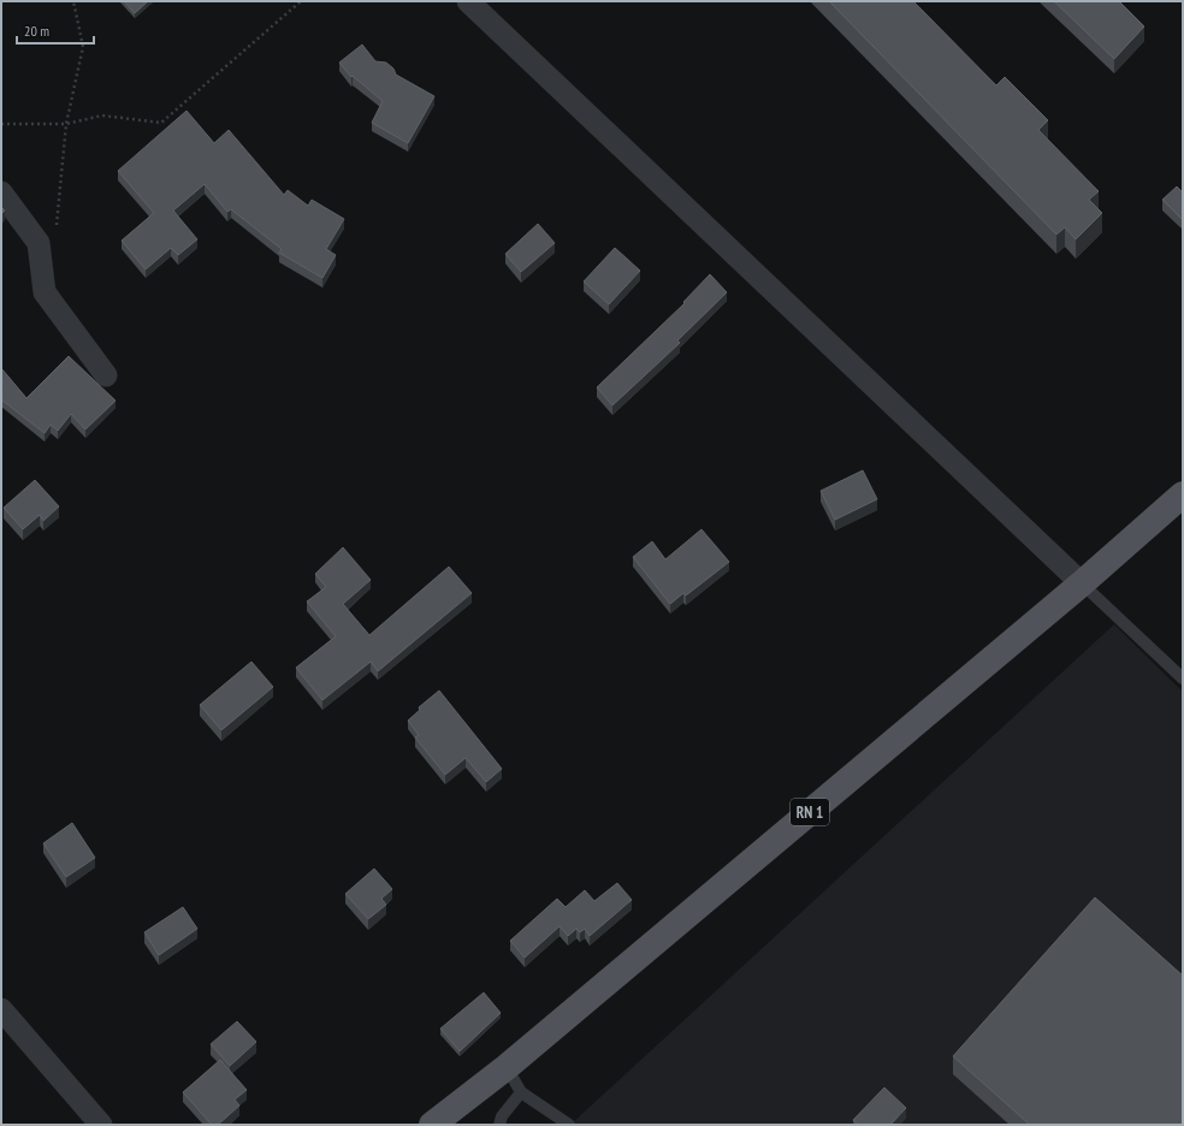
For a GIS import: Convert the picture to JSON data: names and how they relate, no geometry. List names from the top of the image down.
{
  "streets": {
    "main road": ["RN 1"]
  },
  "scale_bar": "20 m"
}
